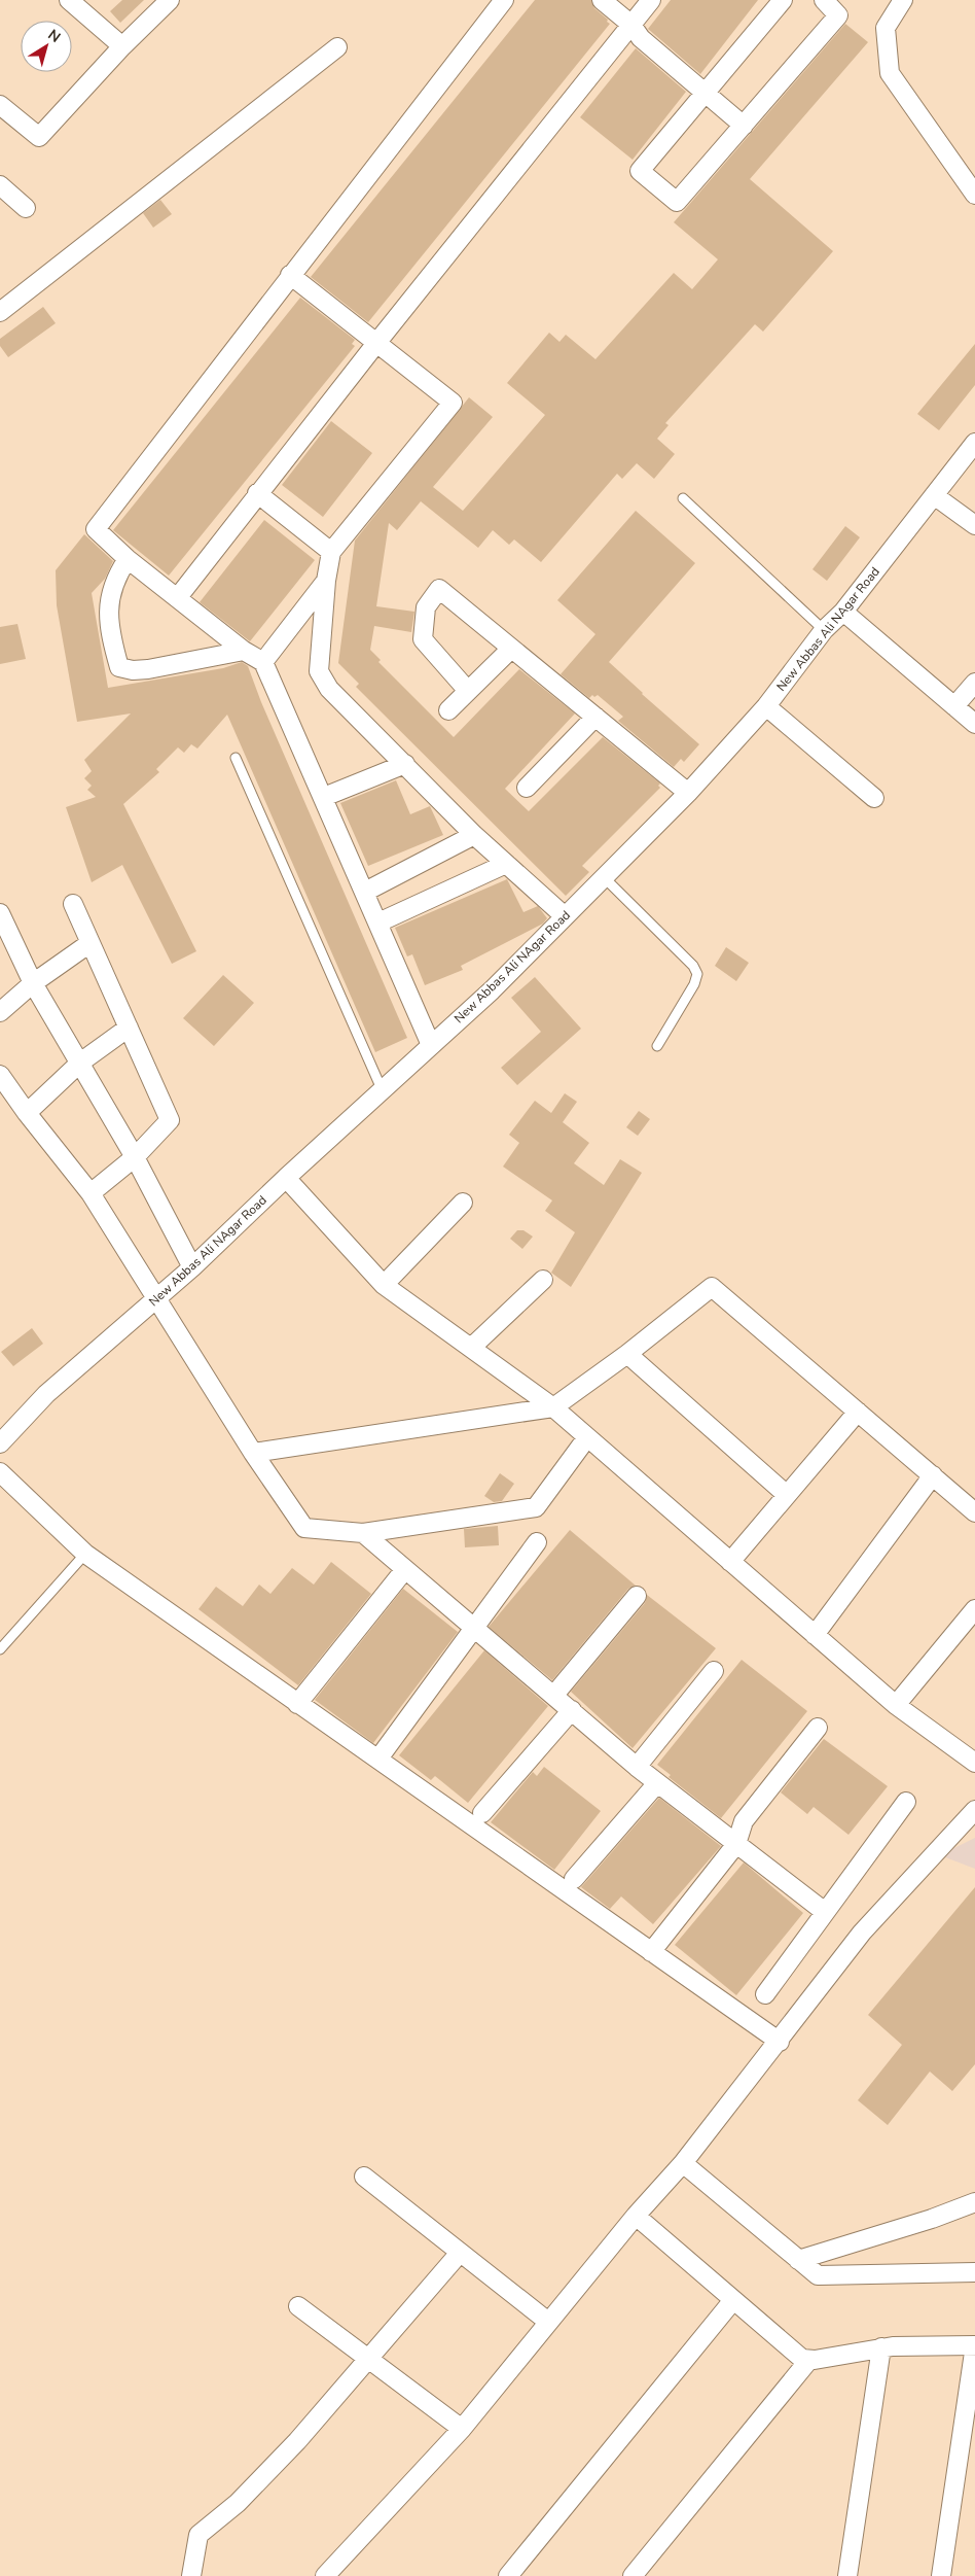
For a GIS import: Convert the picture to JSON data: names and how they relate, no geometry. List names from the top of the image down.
{
  "streets": {
    "street": ["New Abbas Ali NAgar Road"]
  },
  "north": "top right"
}
